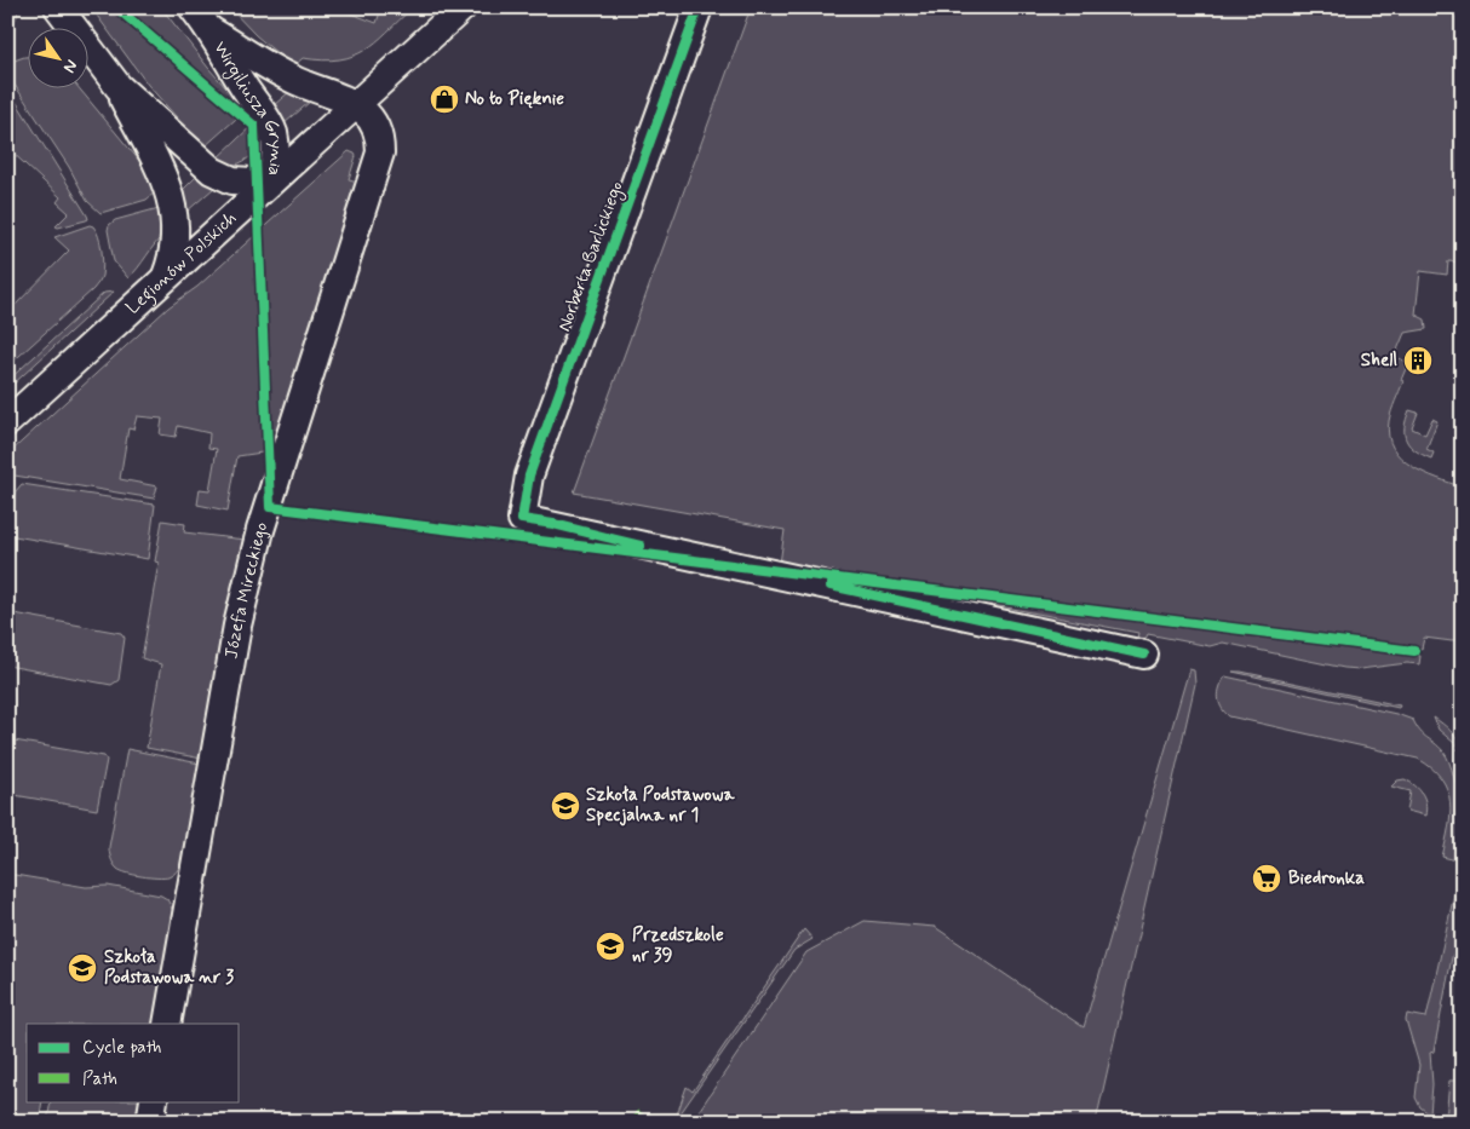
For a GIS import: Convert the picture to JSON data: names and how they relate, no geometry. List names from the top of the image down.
{
  "streets": {
    "street": [
      "Wirgiliusza Grynia",
      "Norberta Barlickiego",
      "Legionów Polskich",
      "Józefa Mireckiego"
    ]
  },
  "crossings": [
    ["Wirgiliusza Grynia", "Legionów Polskich"],
    ["Wirgiliusza Grynia", "Józefa Mireckiego"],
    ["Legionów Polskich", "Józefa Mireckiego"]
  ],
  "places": {
    "shop": ["No to Pięknie"],
    "building": ["Shell"],
    "school or university": ["Szkoła Podstawowa Specjalna nr 1", "Przedszkole nr 39", "Szkoła Podstawowa nr 3"],
    "supermarket": ["Biedronka"]
  },
  "legend": ["Cycle path", "Path"],
  "north": "bottom right"
}
